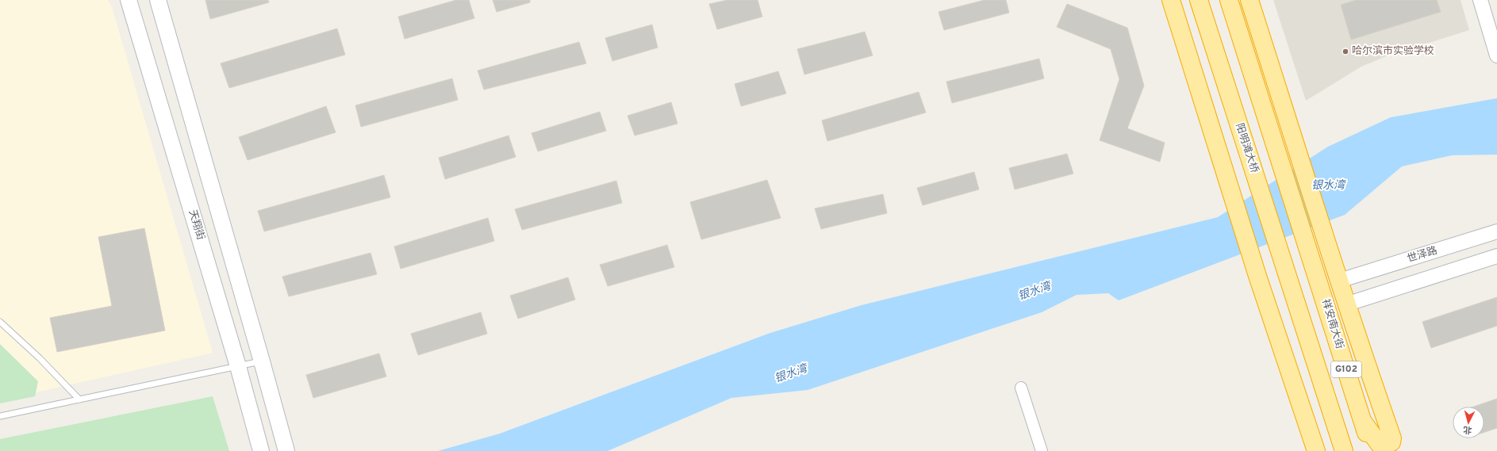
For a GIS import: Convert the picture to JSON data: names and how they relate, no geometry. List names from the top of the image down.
{
  "streets": {
    "highway": ["阳明滩大桥", "祥安南大街", "G102"],
    "main road": ["天翔街"],
    "street": ["世泽路"]
  },
  "water": ["银水湾"],
  "places": ["哈尔滨市实验学校"],
  "north": "bottom"
}
